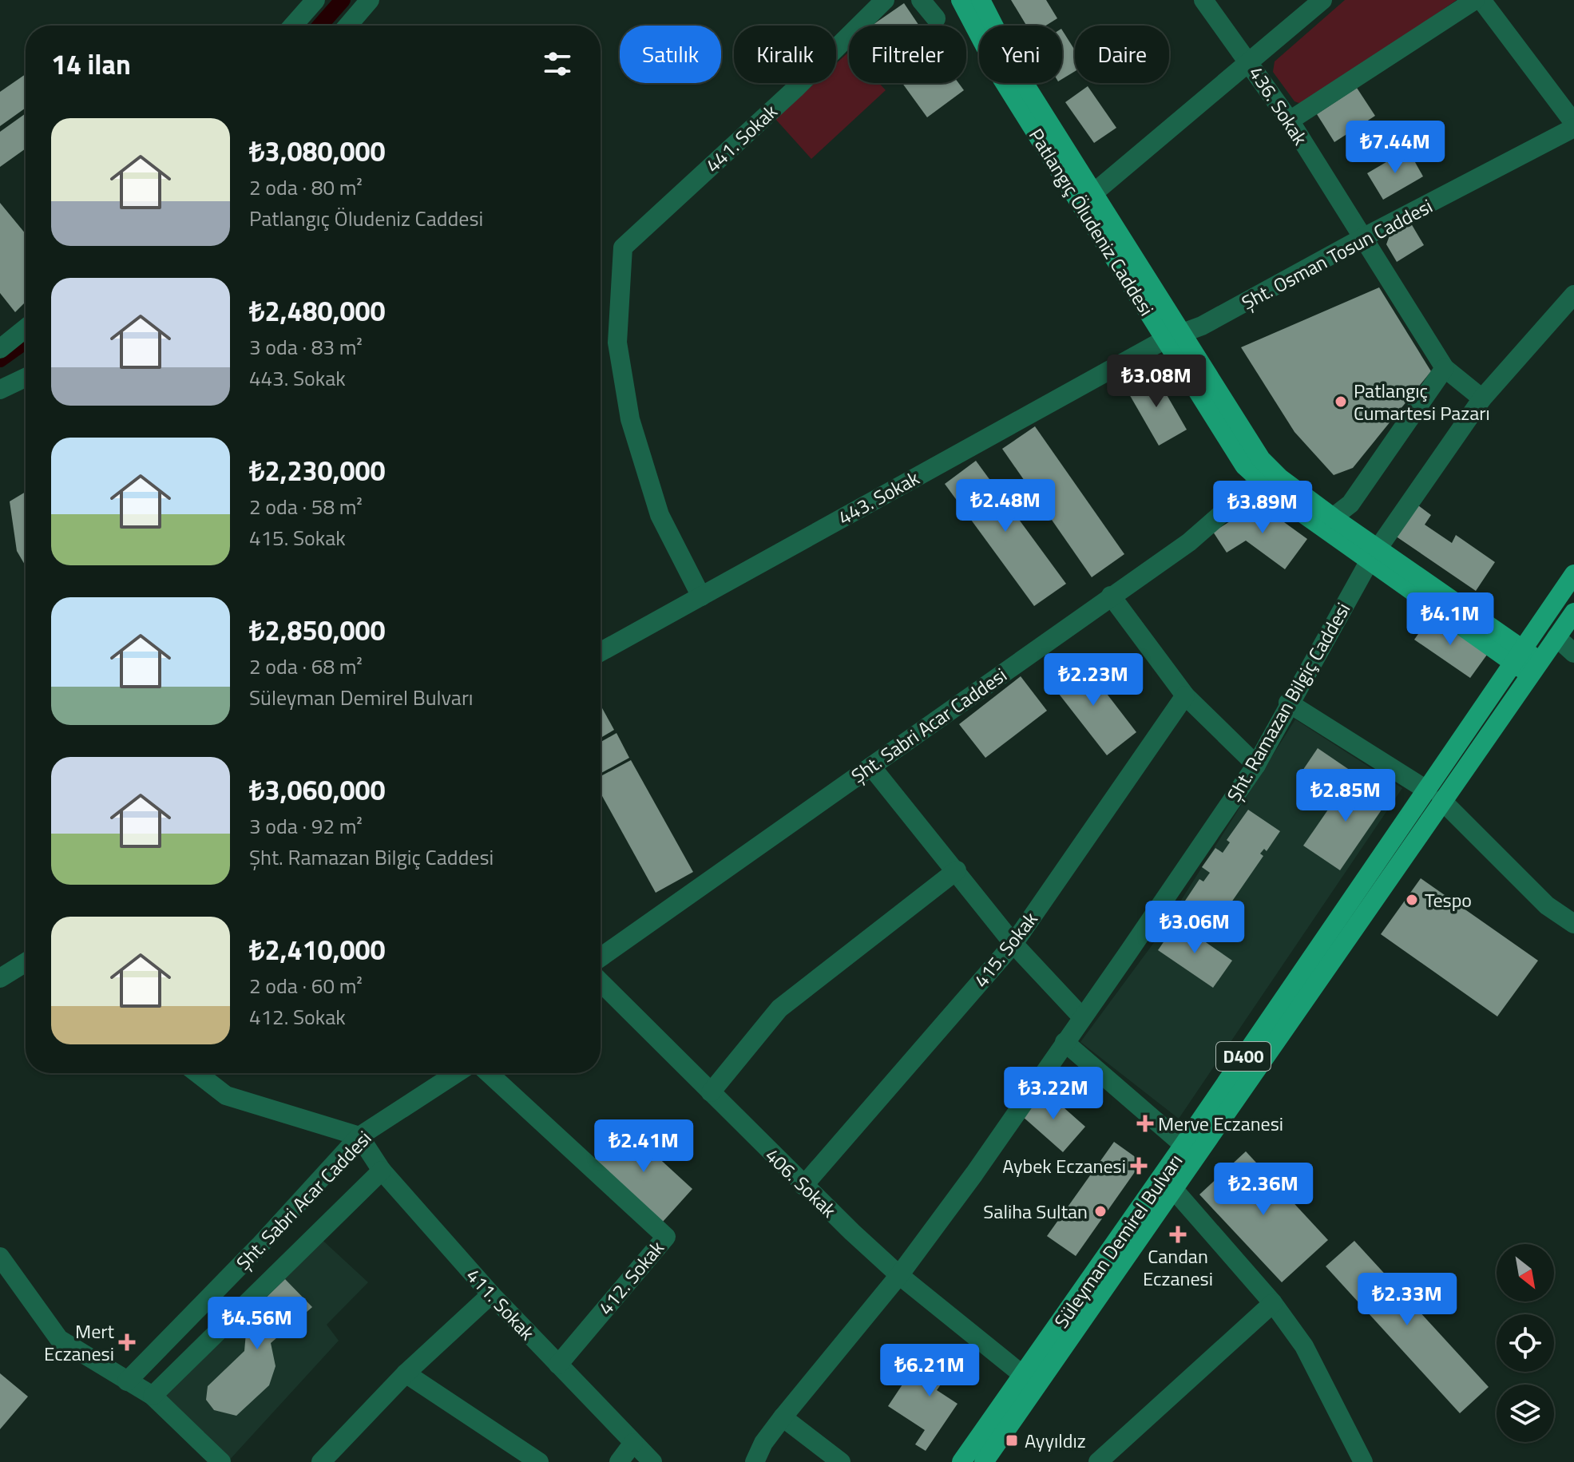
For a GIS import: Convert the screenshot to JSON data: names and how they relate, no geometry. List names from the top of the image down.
{
  "streets": {
    "main road": ["Patlangıç Öludeniz Caddesi", "D400", "Süleyman Demirel Bulvarı"],
    "street": [
      "436. Sokak",
      "441. Sokak",
      "Şht. Osman Tosun Caddesi",
      "443. Sokak",
      "Şht. Ramazan Bilgiç Caddesi",
      "Şht. Sabri Acar Caddesi",
      "415. Sokak",
      "406. Sokak",
      "412. Sokak",
      "411. Sokak"
    ]
  },
  "crossings": [
    ["436. Sokak", "Şht. Osman Tosun Caddesi"],
    ["436. Sokak", "Şht. Ramazan Bilgiç Caddesi"],
    ["441. Sokak", "443. Sokak"],
    ["Patlangıç Öludeniz Caddesi", "Şht. Osman Tosun Caddesi"],
    ["Patlangıç Öludeniz Caddesi", "443. Sokak"],
    ["Patlangıç Öludeniz Caddesi", "Şht. Ramazan Bilgiç Caddesi"],
    ["Patlangıç Öludeniz Caddesi", "Şht. Sabri Acar Caddesi"],
    ["Patlangıç Öludeniz Caddesi", "Süleyman Demirel Bulvarı"],
    ["Şht. Osman Tosun Caddesi", "443. Sokak"],
    ["Şht. Ramazan Bilgiç Caddesi", "406. Sokak"],
    ["Şht. Sabri Acar Caddesi", "411. Sokak"],
    ["415. Sokak", "406. Sokak"],
    ["406. Sokak", "Süleyman Demirel Bulvarı"],
    ["412. Sokak", "411. Sokak"]
  ],
  "places": {
    "other": ["Patlangıç Cumartesi Pazarı", "Tespo", "Saliha Sultan"],
    "health": [
      "Merve Eczanesi",
      "Aybek Eczanesi",
      "Candan Eczanesi",
      "Mert Eczanesi"
    ],
    "transit": ["Ayyıldız"]
  },
  "north": "bottom right",
  "page": {
    "chip": [
      "Satılık",
      "Kiralık",
      "Filtreler",
      "Yeni",
      "Daire"
    ],
    "heading": "14 ilan",
    "list": [
      {
        "name": "₺3,080,000",
        "note": "2 oda · 80 m² · Patlangıç Öludeniz Caddesi"
      },
      {
        "name": "₺2,480,000",
        "note": "3 oda · 83 m² · 443. Sokak"
      },
      {
        "name": "₺2,230,000",
        "note": "2 oda · 58 m² · 415. Sokak"
      },
      {
        "name": "₺2,850,000",
        "note": "2 oda · 68 m² · Süleyman Demirel Bulvarı"
      },
      {
        "name": "₺3,060,000",
        "note": "3 oda · 92 m² · Şht. Ramazan Bilgiç Caddesi"
      },
      {
        "name": "₺2,410,000",
        "note": "2 oda · 60 m² · 412. Sokak"
      }
    ],
    "price": [
      "₺7.44M",
      "₺3.08M",
      "₺2.48M",
      "₺3.89M",
      "₺4.1M",
      "₺2.23M",
      "₺2.85M",
      "₺3.06M",
      "₺3.22M",
      "₺2.41M",
      "₺2.36M",
      "₺2.33M",
      "₺4.56M",
      "₺6.21M"
    ]
  }
}
